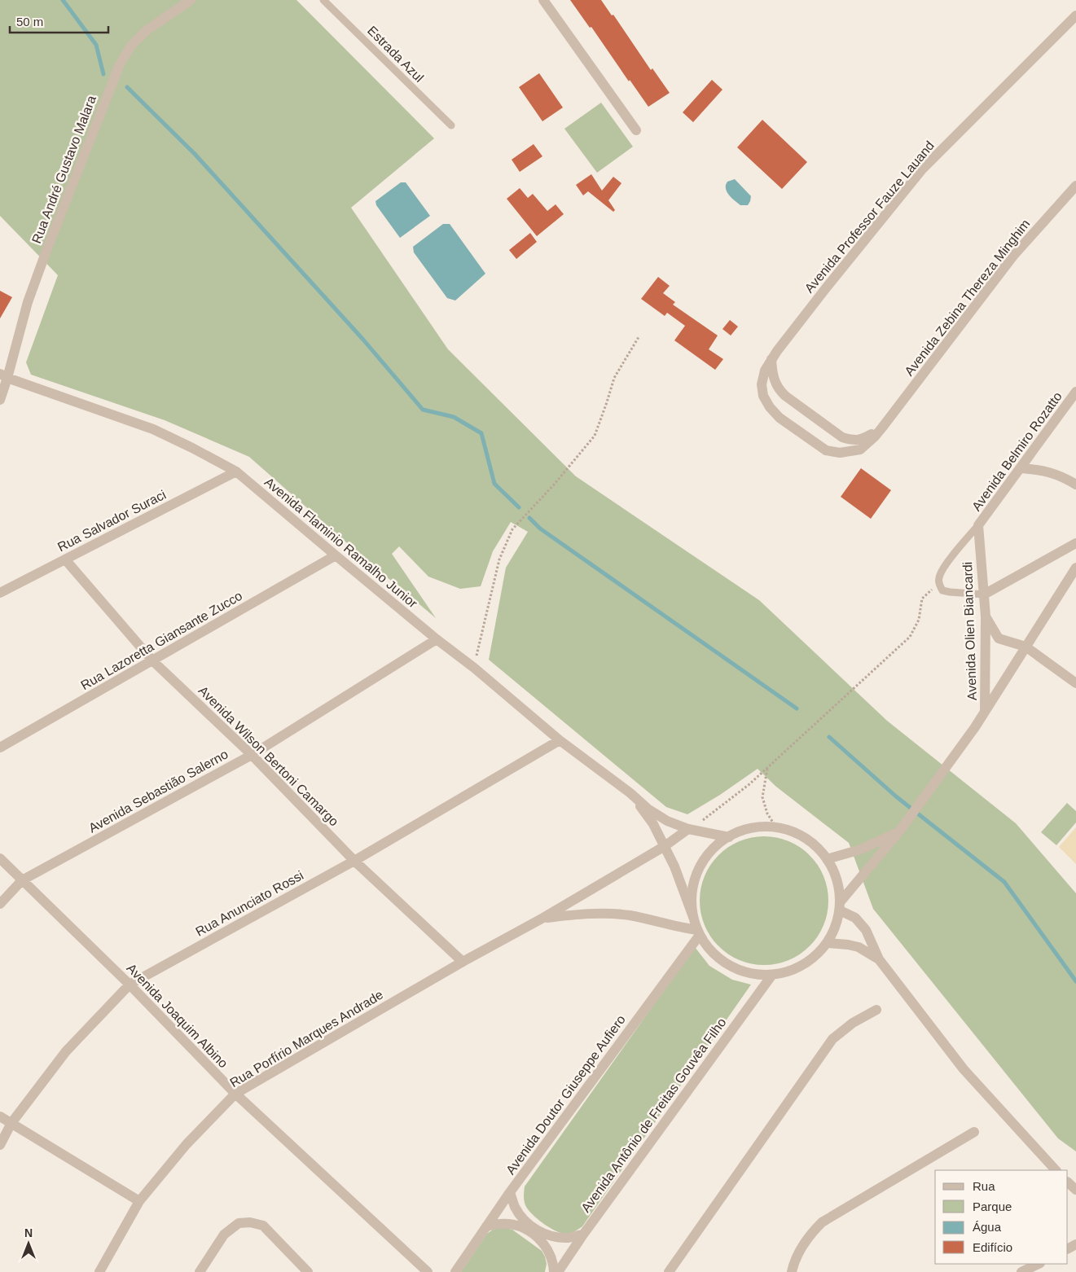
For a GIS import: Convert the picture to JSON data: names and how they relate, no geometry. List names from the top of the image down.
{
  "streets": {
    "street": [
      "Rua André Gustavo Malara",
      "Avenida Professor Fauze Lauand",
      "Avenida Zebina Thereza Minghim",
      "Avenida Belmiro Rozatto",
      "Rua Salvador Suraci",
      "Avenida Flaminio Ramalho Junior",
      "Avenida Olien Biancardi",
      "Rua Lazoretta Giansante Zucco",
      "Avenida Wilson Bertoni Camargo",
      "Avenida Sebastião Salerno",
      "Rua Anunciato Rossi",
      "Avenida Joaquim Albino",
      "Rua Porfírio Marques Andrade",
      "Avenida Doutor Giuseppe Aufiero",
      "Avenida Antônio de Freitas Gouvêa Filho"
    ],
    "lane": ["Estrada Azul"]
  },
  "crossings": [
    ["Rua André Gustavo Malara", "Avenida Flaminio Ramalho Junior"],
    ["Avenida Professor Fauze Lauand", "Avenida Zebina Thereza Minghim"],
    ["Avenida Belmiro Rozatto", "Avenida Olien Biancardi"],
    ["Rua Salvador Suraci", "Avenida Flaminio Ramalho Junior"],
    ["Rua Salvador Suraci", "Avenida Wilson Bertoni Camargo"],
    ["Avenida Flaminio Ramalho Junior", "Rua Lazoretta Giansante Zucco"],
    ["Avenida Flaminio Ramalho Junior", "Avenida Sebastião Salerno"],
    ["Avenida Flaminio Ramalho Junior", "Rua Anunciato Rossi"],
    ["Avenida Flaminio Ramalho Junior", "Rua Porfírio Marques Andrade"],
    ["Rua Lazoretta Giansante Zucco", "Avenida Wilson Bertoni Camargo"],
    ["Avenida Wilson Bertoni Camargo", "Avenida Sebastião Salerno"],
    ["Avenida Wilson Bertoni Camargo", "Rua Anunciato Rossi"],
    ["Avenida Wilson Bertoni Camargo", "Rua Porfírio Marques Andrade"],
    ["Avenida Sebastião Salerno", "Avenida Joaquim Albino"],
    ["Rua Anunciato Rossi", "Avenida Joaquim Albino"],
    ["Avenida Joaquim Albino", "Rua Porfírio Marques Andrade"],
    ["Rua Porfírio Marques Andrade", "Avenida Doutor Giuseppe Aufiero"]
  ],
  "legend": [
    "Rua",
    "Parque",
    "Água",
    "Edifício"
  ],
  "scale_bar": "50 m",
  "north": "top"
}
